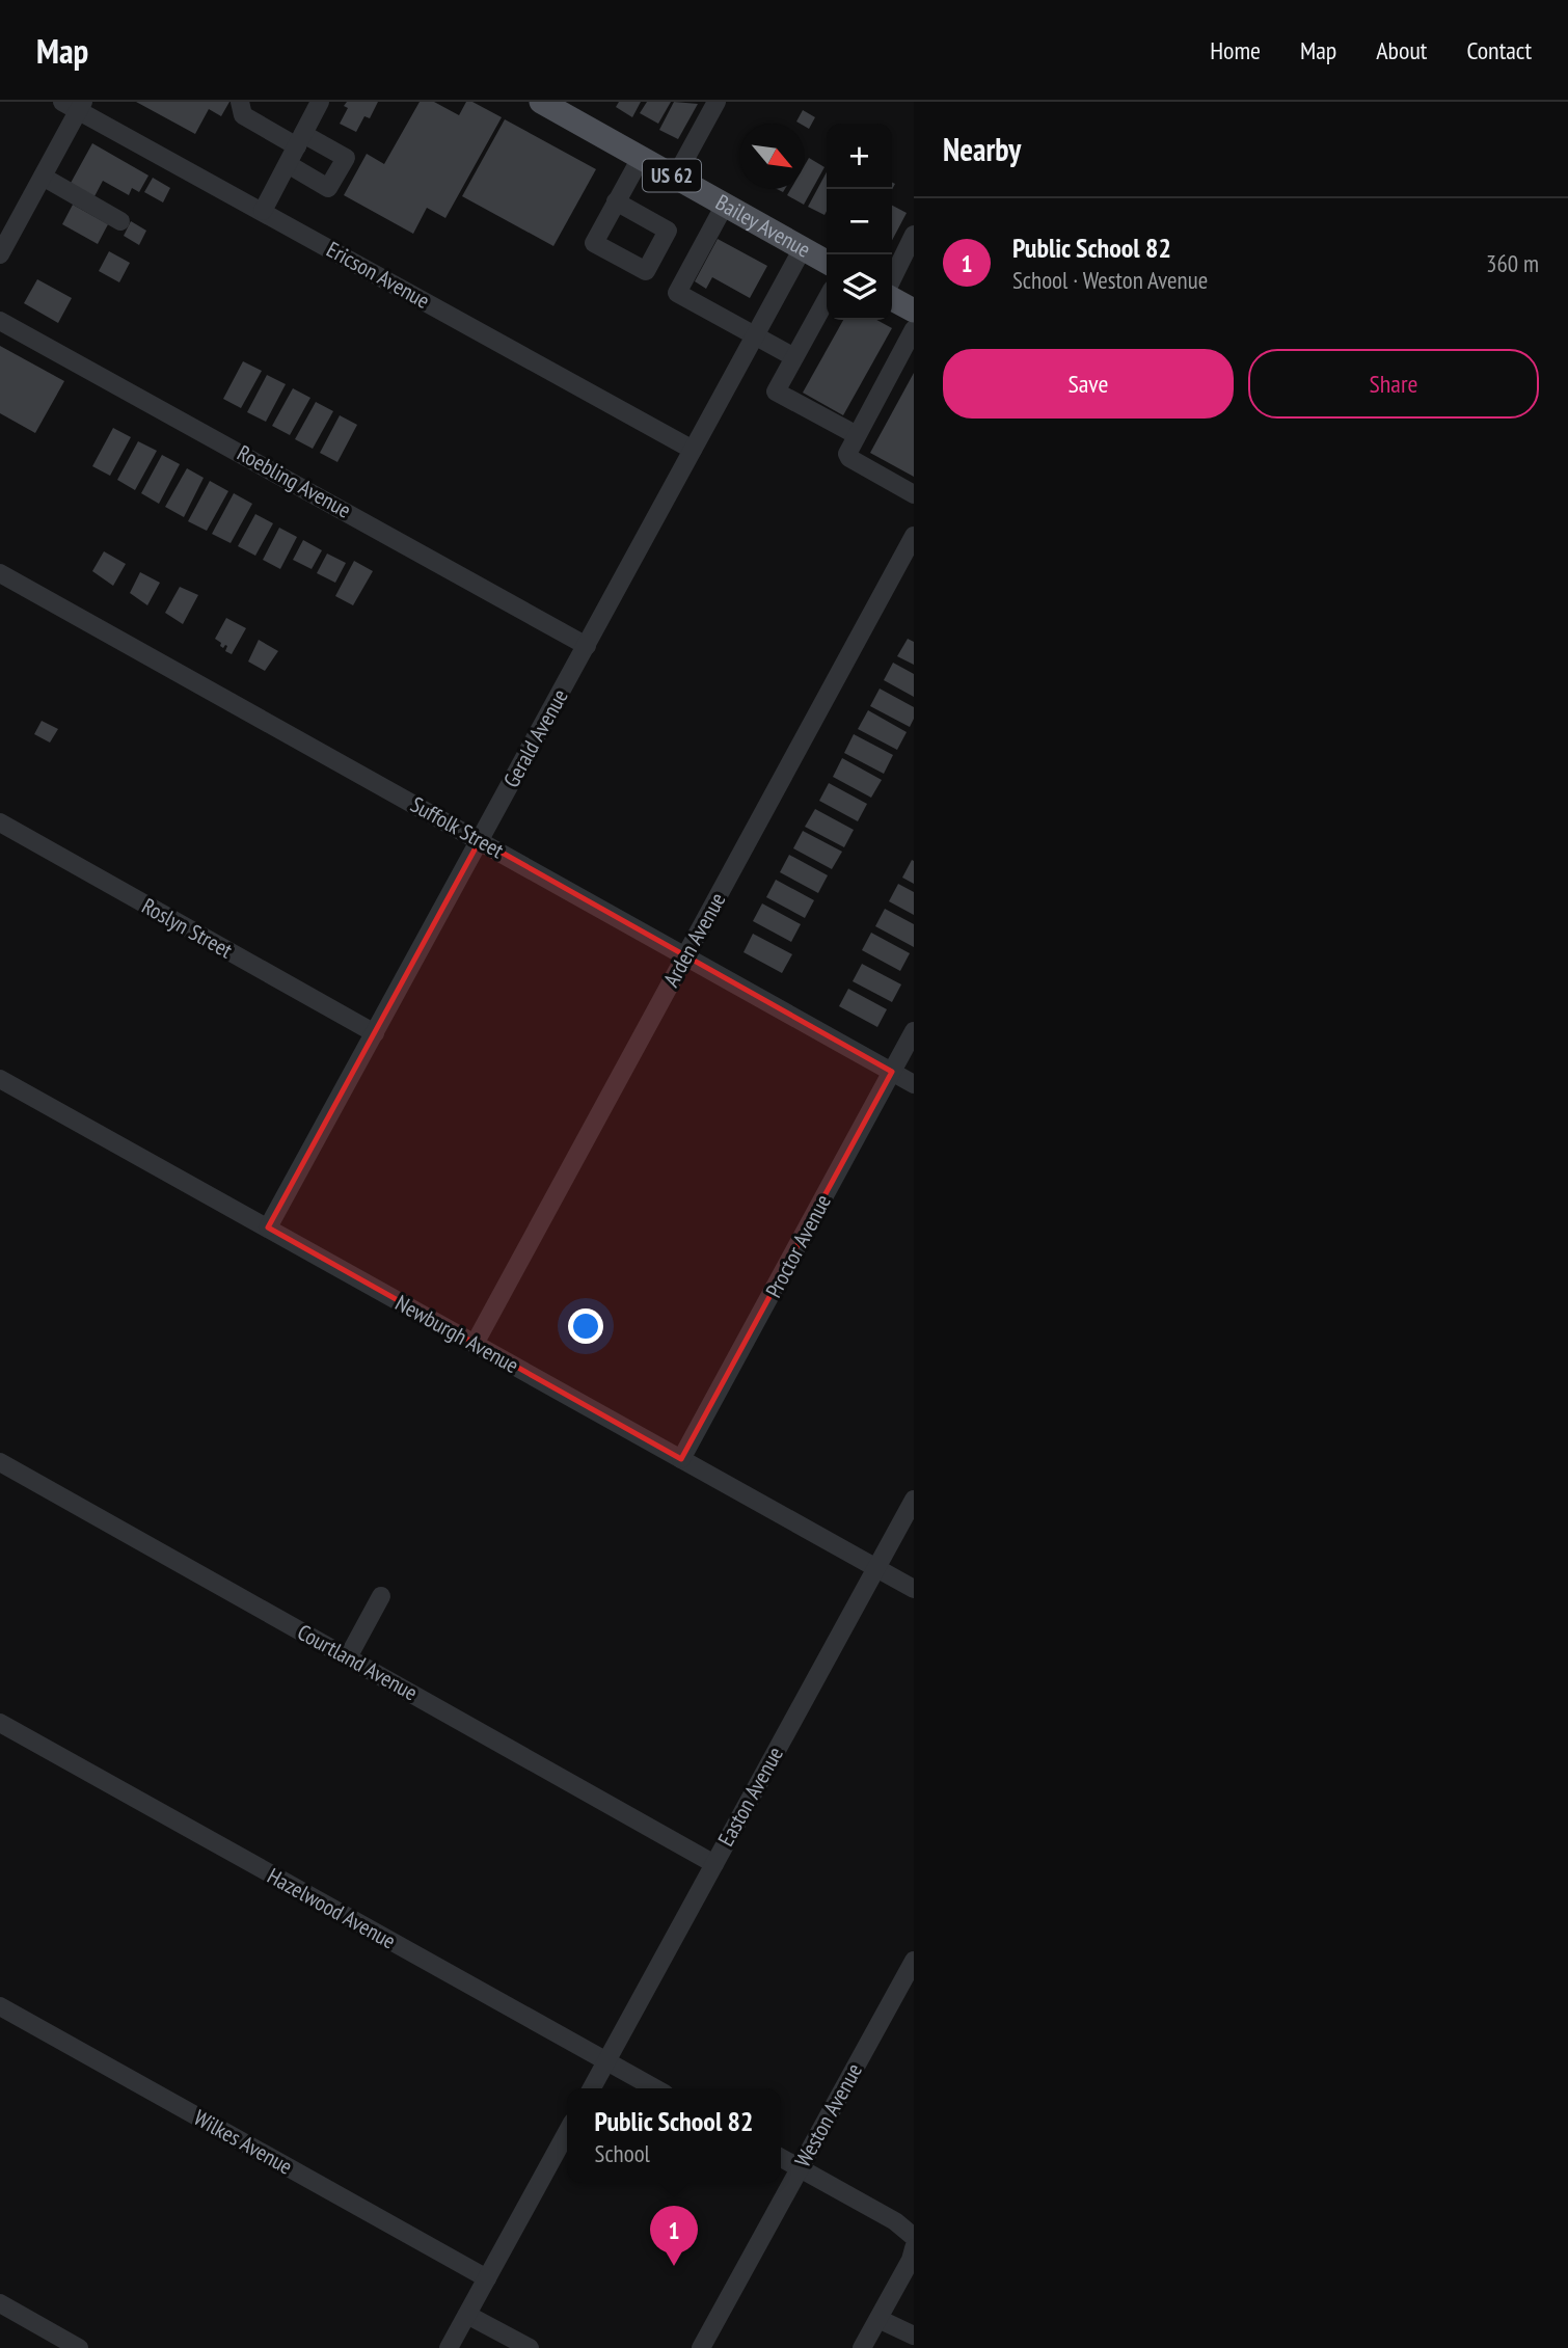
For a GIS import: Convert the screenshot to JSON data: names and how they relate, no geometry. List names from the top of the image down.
{
  "streets": {
    "main road": ["US 62", "Bailey Avenue"],
    "street": [
      "Ericson Avenue",
      "Roebling Avenue",
      "Gerald Avenue",
      "Suffolk Street",
      "Roslyn Street",
      "Arden Avenue",
      "Proctor Avenue",
      "Newburgh Avenue",
      "Courtland Avenue",
      "Easton Avenue",
      "Hazelwood Avenue",
      "Weston Avenue",
      "Wilkes Avenue"
    ]
  },
  "crossings": [
    ["Bailey Avenue", "Gerald Avenue"],
    ["Ericson Avenue", "Gerald Avenue"],
    ["Roebling Avenue", "Gerald Avenue"],
    ["Gerald Avenue", "Suffolk Street"],
    ["Gerald Avenue", "Roslyn Street"],
    ["Gerald Avenue", "Newburgh Avenue"],
    ["Suffolk Street", "Arden Avenue"],
    ["Suffolk Street", "Proctor Avenue"],
    ["Arden Avenue", "Newburgh Avenue"],
    ["Proctor Avenue", "Newburgh Avenue"],
    ["Newburgh Avenue", "Easton Avenue"],
    ["Courtland Avenue", "Easton Avenue"],
    ["Easton Avenue", "Hazelwood Avenue"]
  ],
  "north": "bottom right",
  "page": {
    "header": "Map",
    "nav": [
      "Home",
      "Map",
      "About",
      "Contact"
    ],
    "heading": "Nearby",
    "map_buttons": ["+", "−"],
    "list": [
      {
        "mark": "1",
        "name": "Public School 82",
        "note": "School · Weston Avenue",
        "value": "360 m"
      }
    ],
    "buttons": ["Save", "Share"],
    "popup": ["Public School 82", "School"],
    "pins": "1"
  }
}
